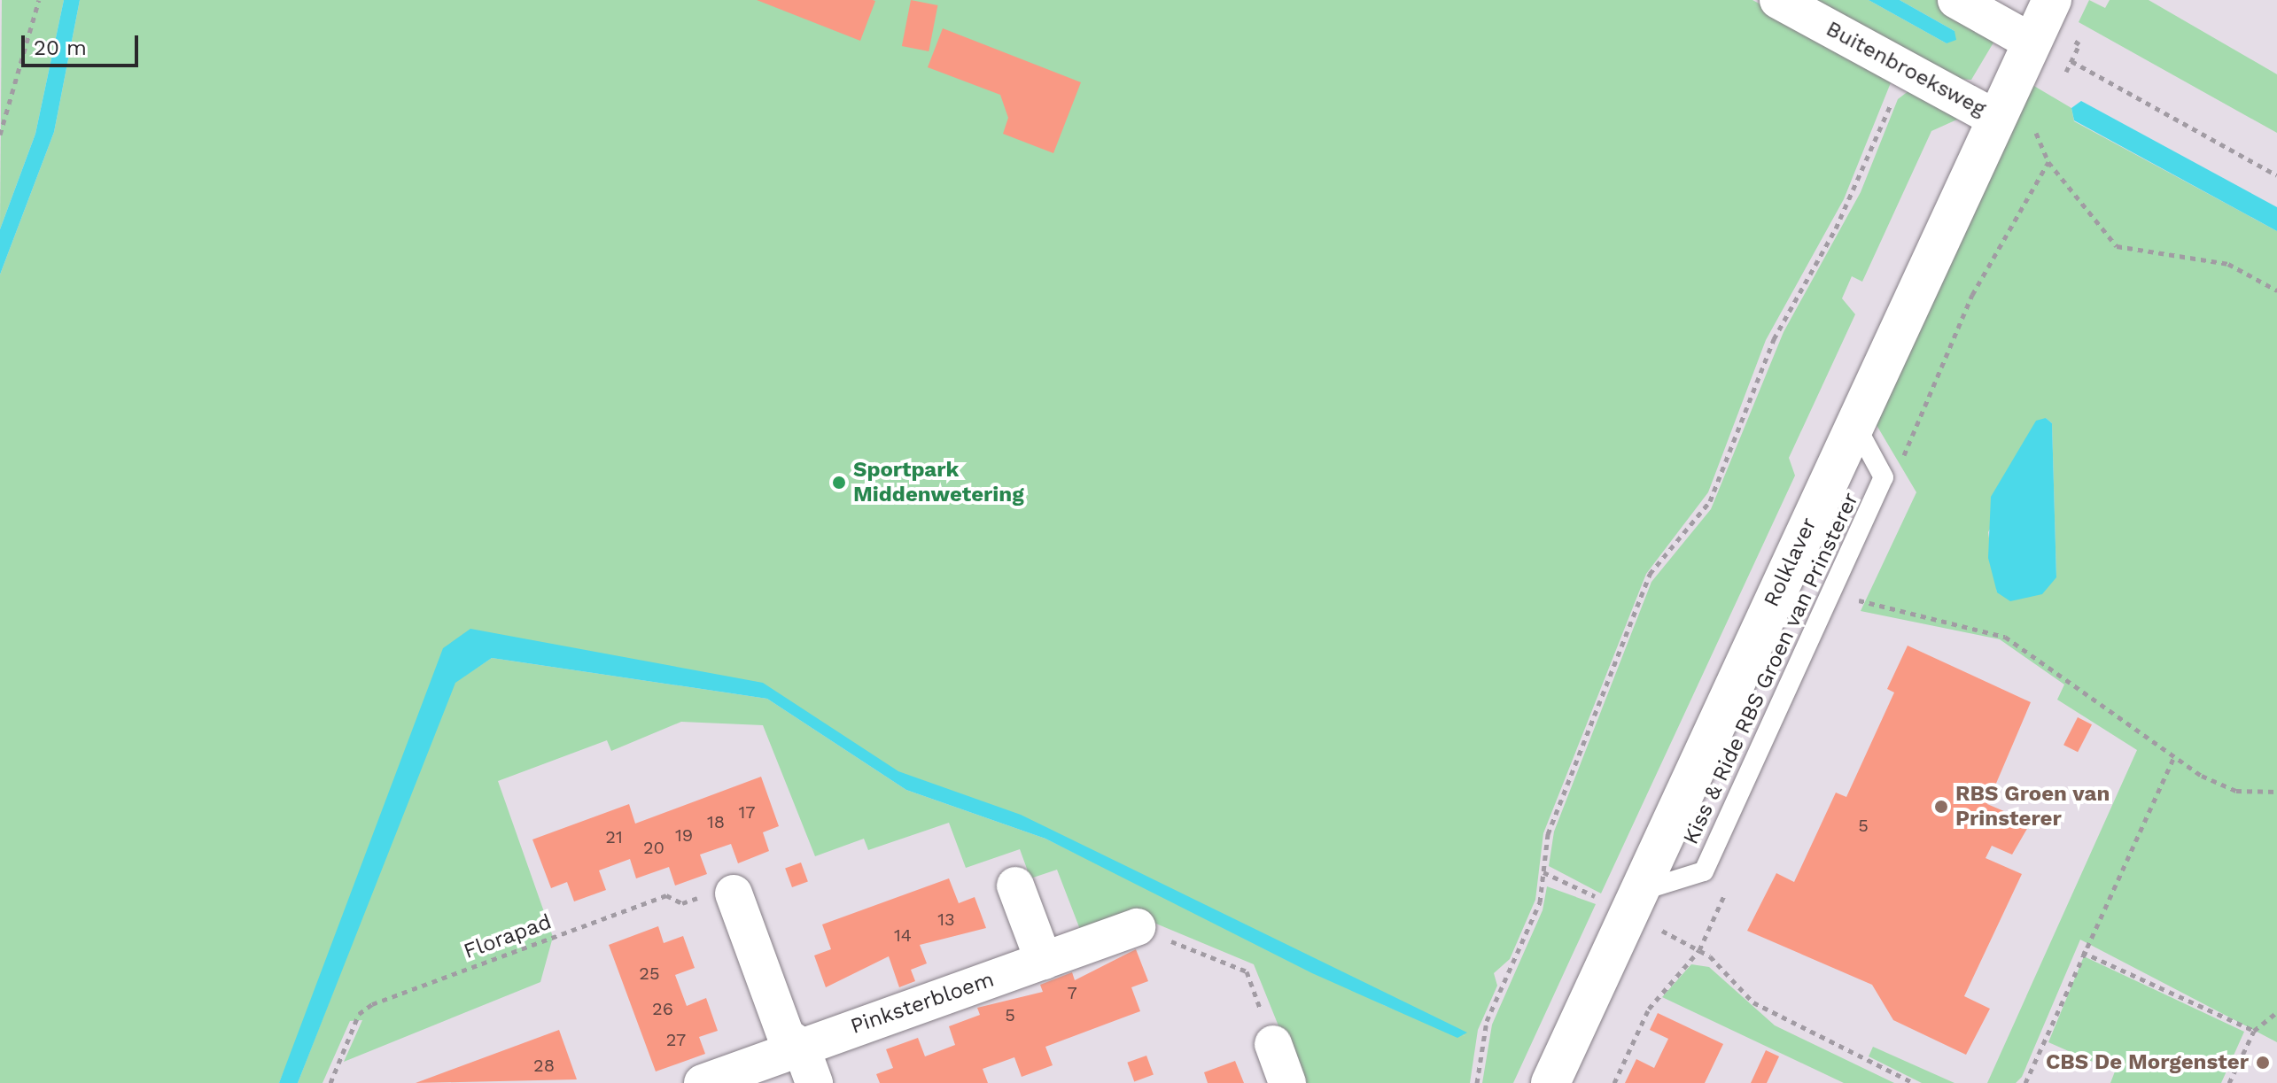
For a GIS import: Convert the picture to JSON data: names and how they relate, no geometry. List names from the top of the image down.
{
  "streets": {
    "street": ["Buitenbroeksweg", "Rolklaver", "Pinksterbloem"],
    "lane": ["Kiss & Ride RBS Groen van Prinsterer"],
    "path": ["Florapad"]
  },
  "crossings": [
    ["Buitenbroeksweg", "Rolklaver"],
    ["Rolklaver", "Kiss & Ride RBS Groen van Prinsterer"]
  ],
  "places": ["Sportpark Middenwetering", "RBS Groen van Prinsterer", "CBS De Morgenster"],
  "house_numbers": [
    "17",
    "18",
    "5",
    "19",
    "21",
    "20",
    "13",
    "14",
    "25",
    "7",
    "26",
    "5",
    "27",
    "28"
  ],
  "scale_bar": "20 m"
}
